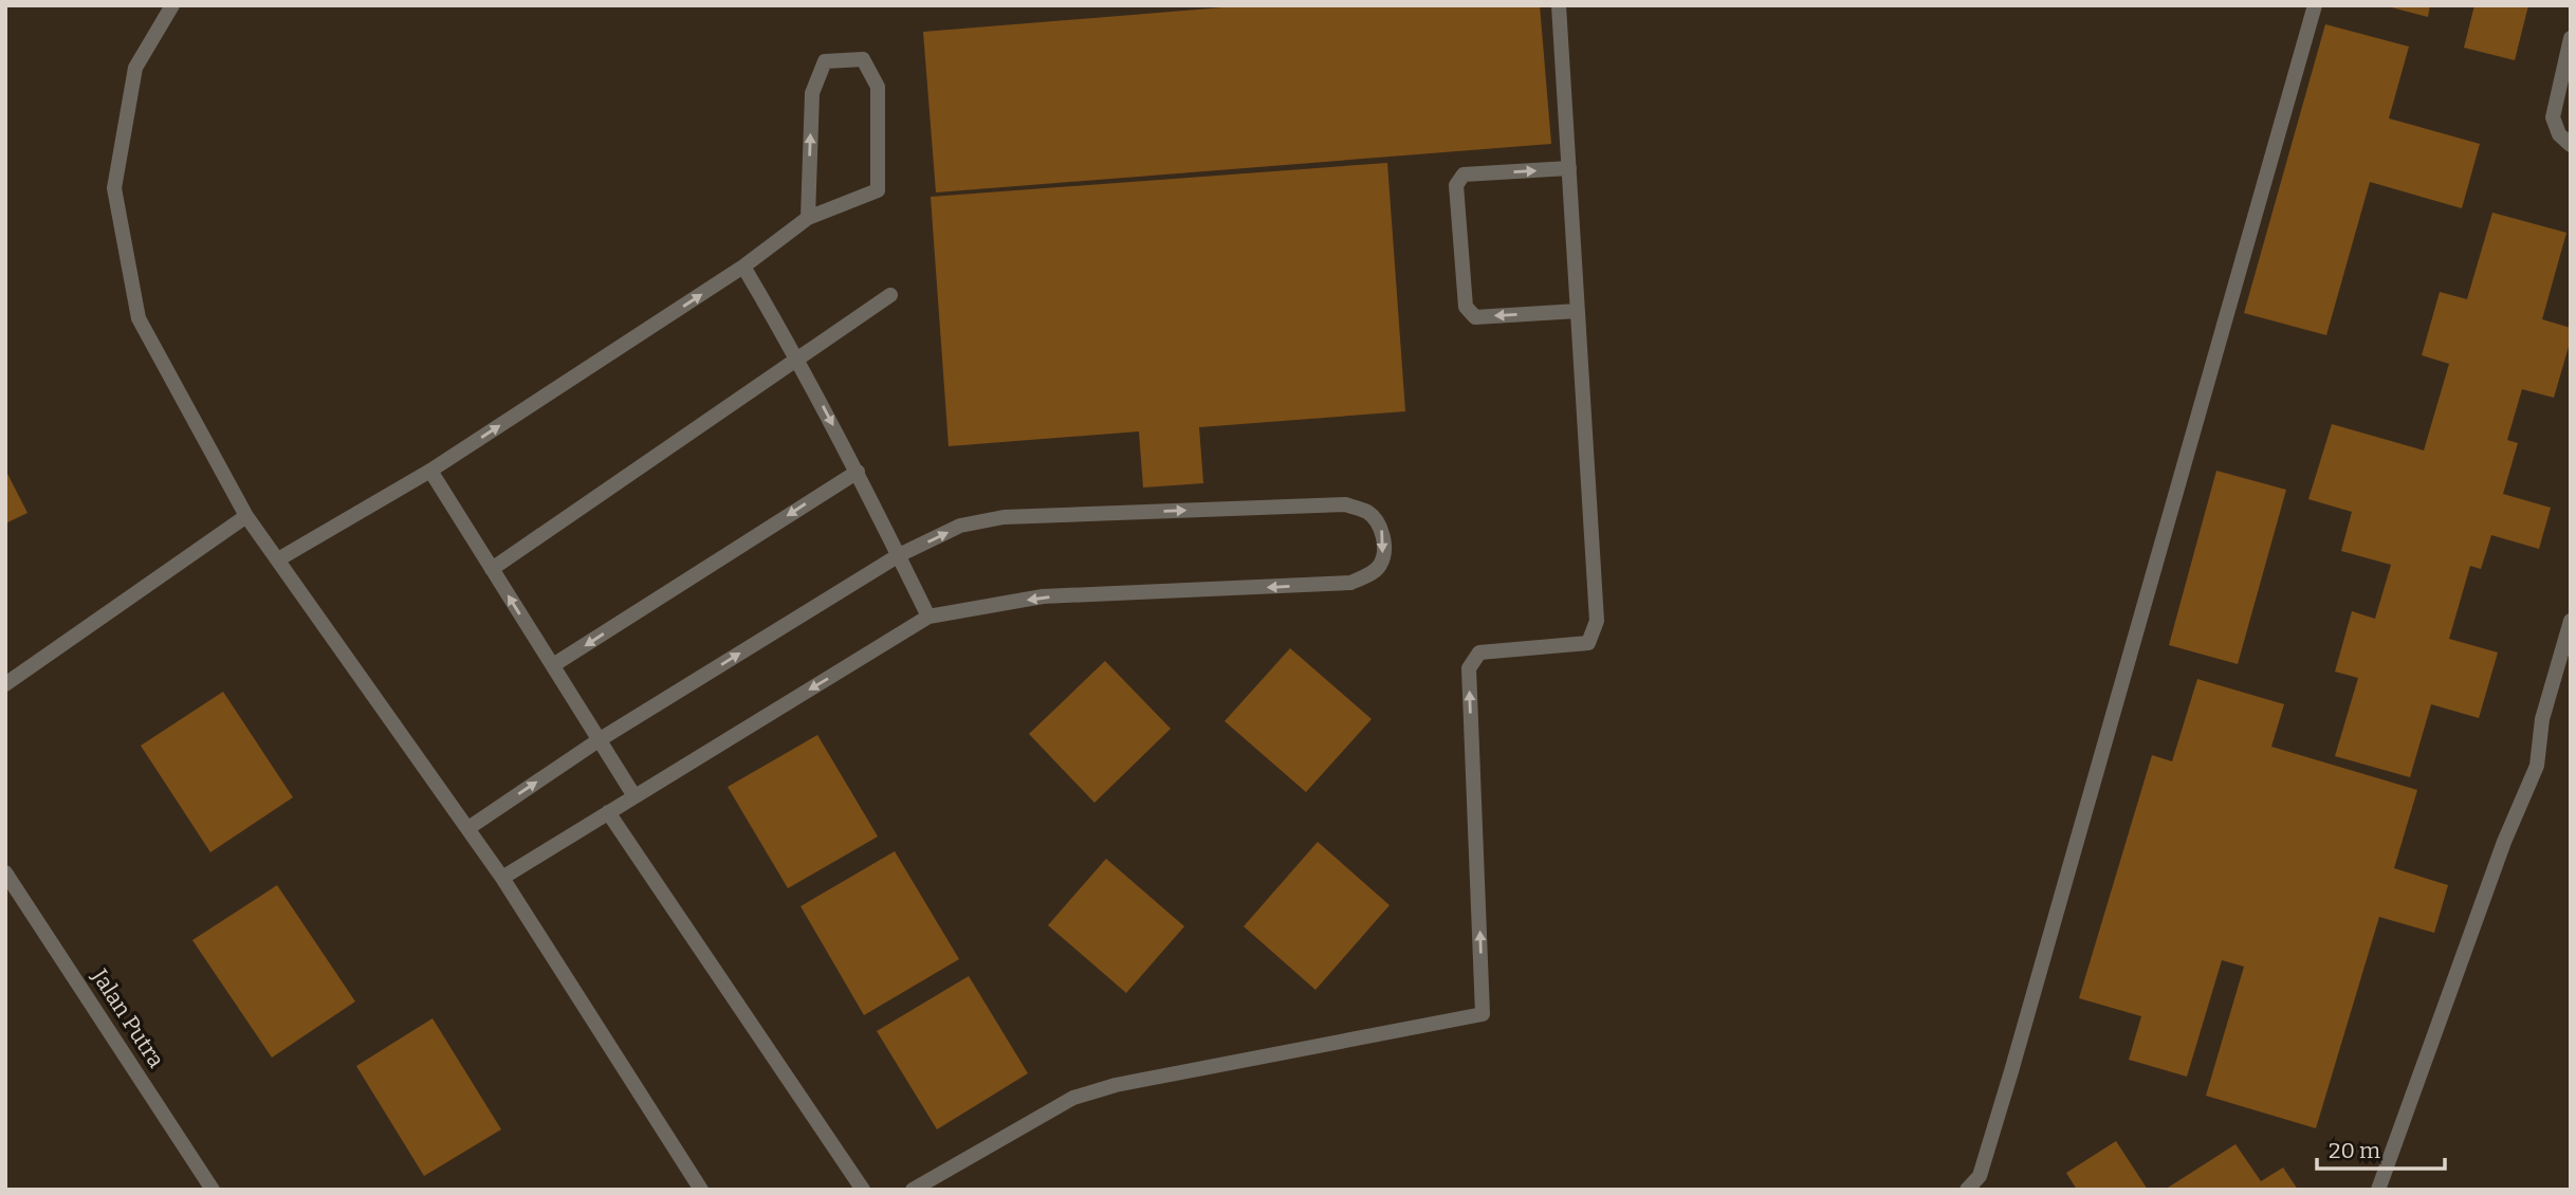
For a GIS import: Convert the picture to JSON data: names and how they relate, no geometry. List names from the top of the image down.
{
  "streets": {
    "lane": ["Jalan Putra"]
  },
  "scale_bar": "20 m"
}
